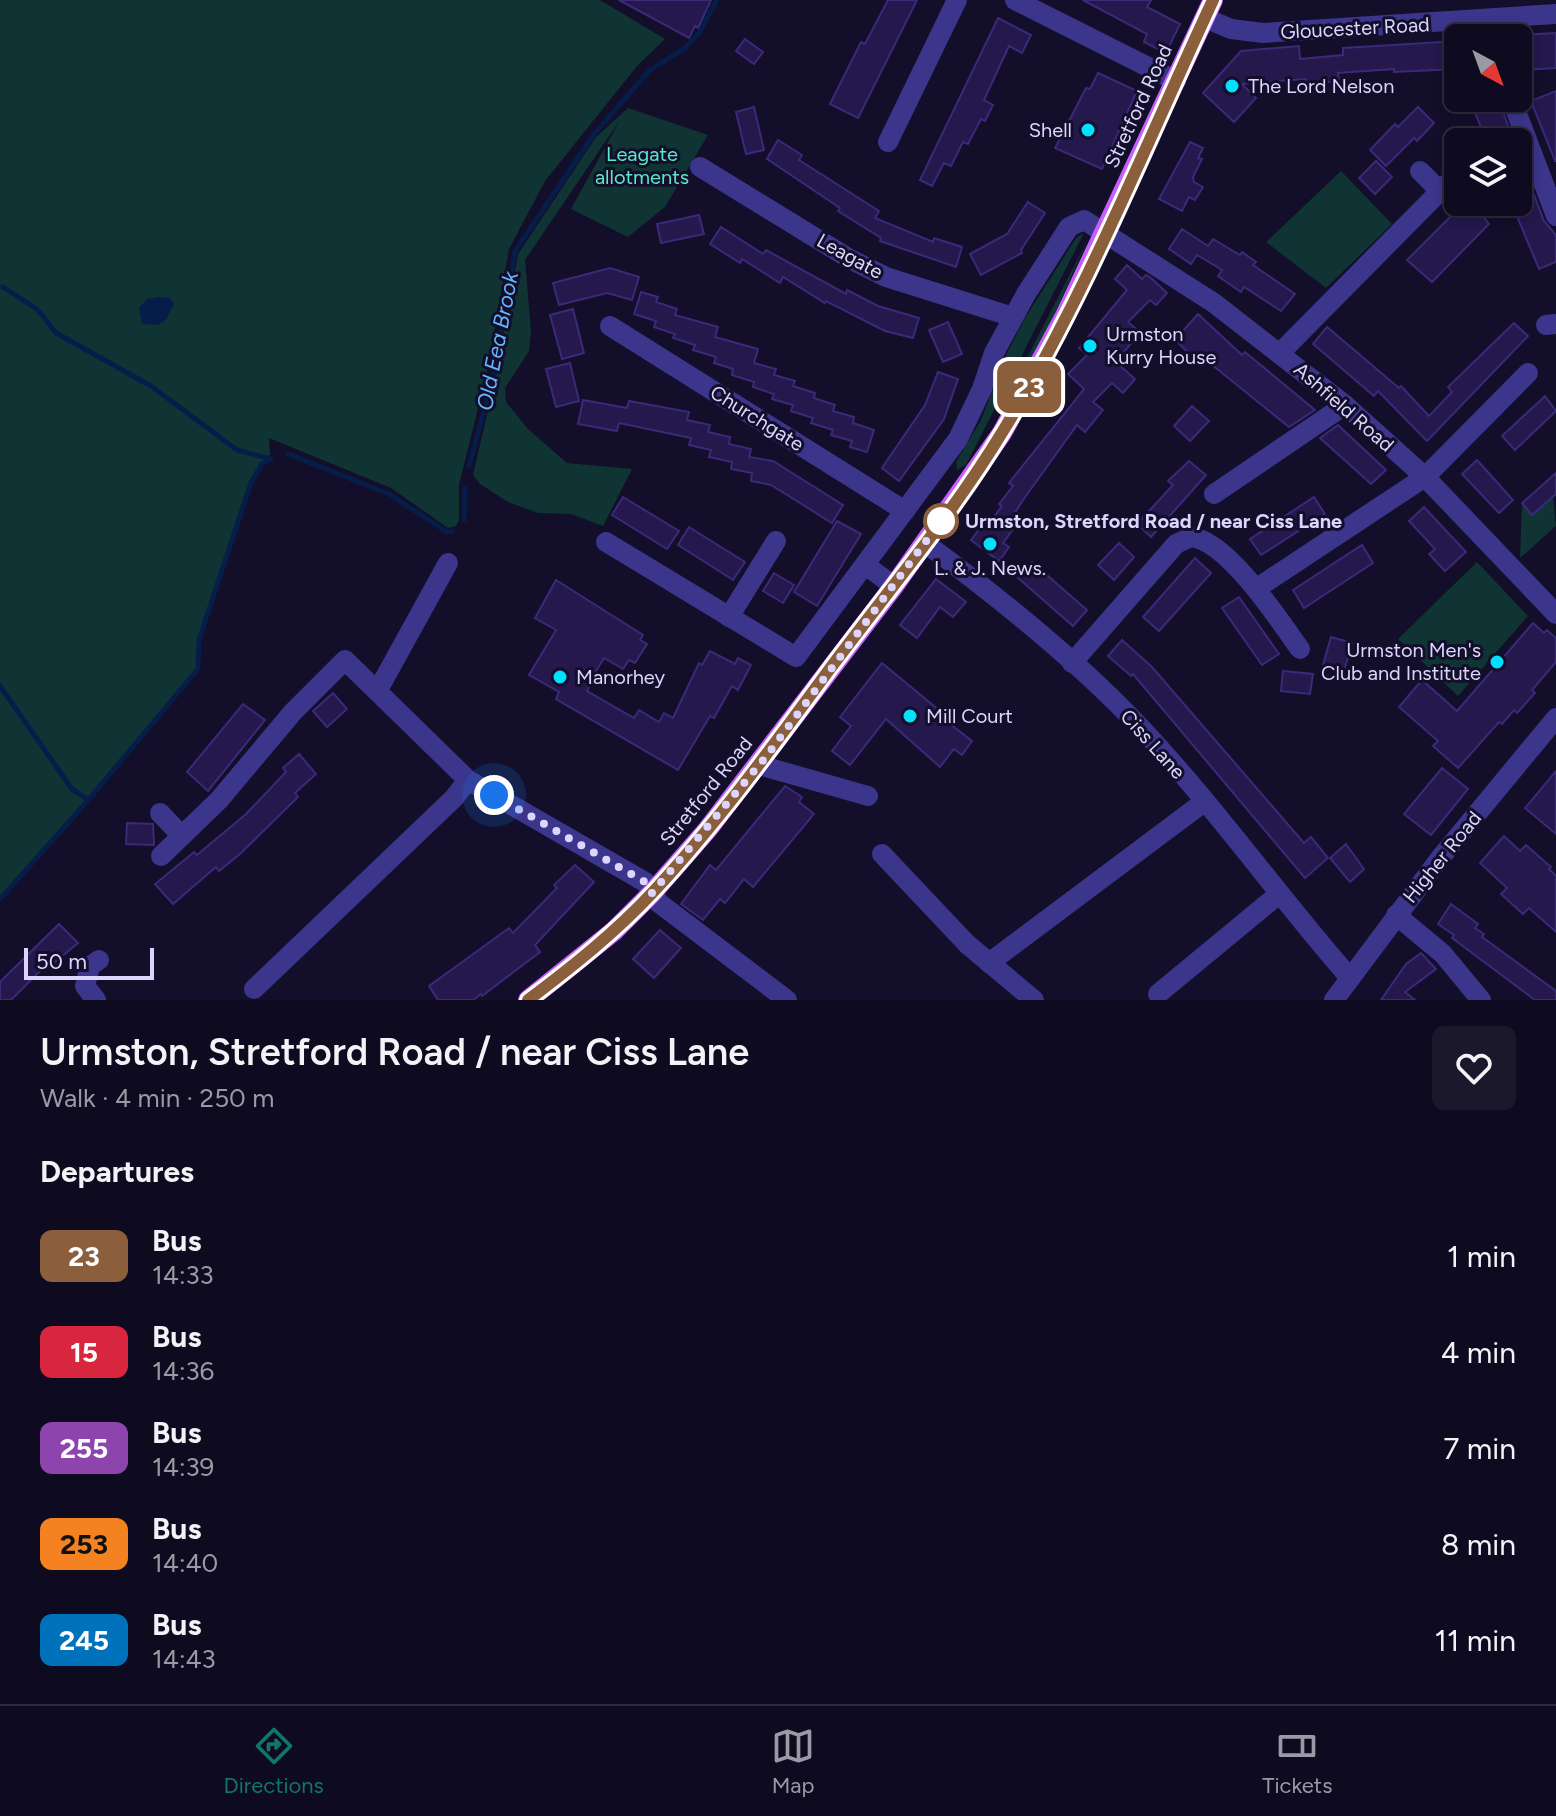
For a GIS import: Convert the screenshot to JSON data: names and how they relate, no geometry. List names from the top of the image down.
{
  "streets": {
    "main road": ["Stretford Road"],
    "street": [
      "Gloucester Road",
      "Leagate",
      "Ashfield Road",
      "Churchgate",
      "Ciss Lane",
      "Higher Road"
    ]
  },
  "crossings": [
    ["Gloucester Road", "Stretford Road"],
    ["Stretford Road", "Ashfield Road"],
    ["Stretford Road", "Ciss Lane"],
    ["Ciss Lane", "Higher Road"]
  ],
  "water": ["Old Eea Brook"],
  "parks": ["Leagate allotments"],
  "places": [
    "The Lord Nelson",
    "Shell",
    "Urmston Kurry House",
    "Urmston, Stretford Road / near Ciss Lane",
    "L. & J. News.",
    "Urmston Men's Club and Institute",
    "Manorhey",
    "Mill Court"
  ],
  "lines": ["bus line 23"],
  "scale_bar": "50 m",
  "north": "bottom right",
  "page": {
    "on_map": "23",
    "scale": "50 m",
    "heading": [
      ["Urmston, Stretford Road / near Ciss Lane", "Walk · 4 min · 250 m"],
      "Departures"
    ],
    "list": [
      {
        "mark": "23",
        "name": "Bus",
        "note": "14:33",
        "value": "1 min"
      },
      {
        "mark": "15",
        "name": "Bus",
        "note": "14:36",
        "value": "4 min"
      },
      {
        "mark": "255",
        "name": "Bus",
        "note": "14:39",
        "value": "7 min"
      },
      {
        "mark": "253",
        "name": "Bus",
        "note": "14:40",
        "value": "8 min"
      },
      {
        "mark": "245",
        "name": "Bus",
        "note": "14:43",
        "value": "11 min"
      }
    ],
    "tabs": ["Directions", "Map", "Tickets"]
  }
}
